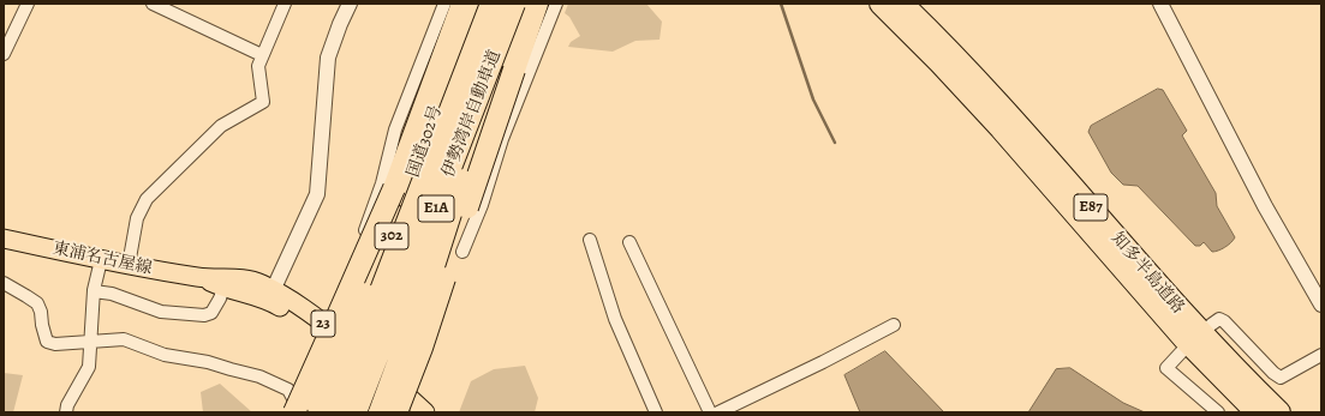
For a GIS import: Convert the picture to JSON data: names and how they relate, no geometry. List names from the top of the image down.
{
  "streets": {
    "highway": [
      "伊勢湾岸自動車道",
      "国道302号",
      "E87",
      "E1A",
      "302",
      "知多半島道路"
    ],
    "main road": ["東浦名古屋線", "23"]
  },
  "crossings": [
    ["国道302号", "東浦名古屋線"],
    ["302", "東浦名古屋線"]
  ]
}
